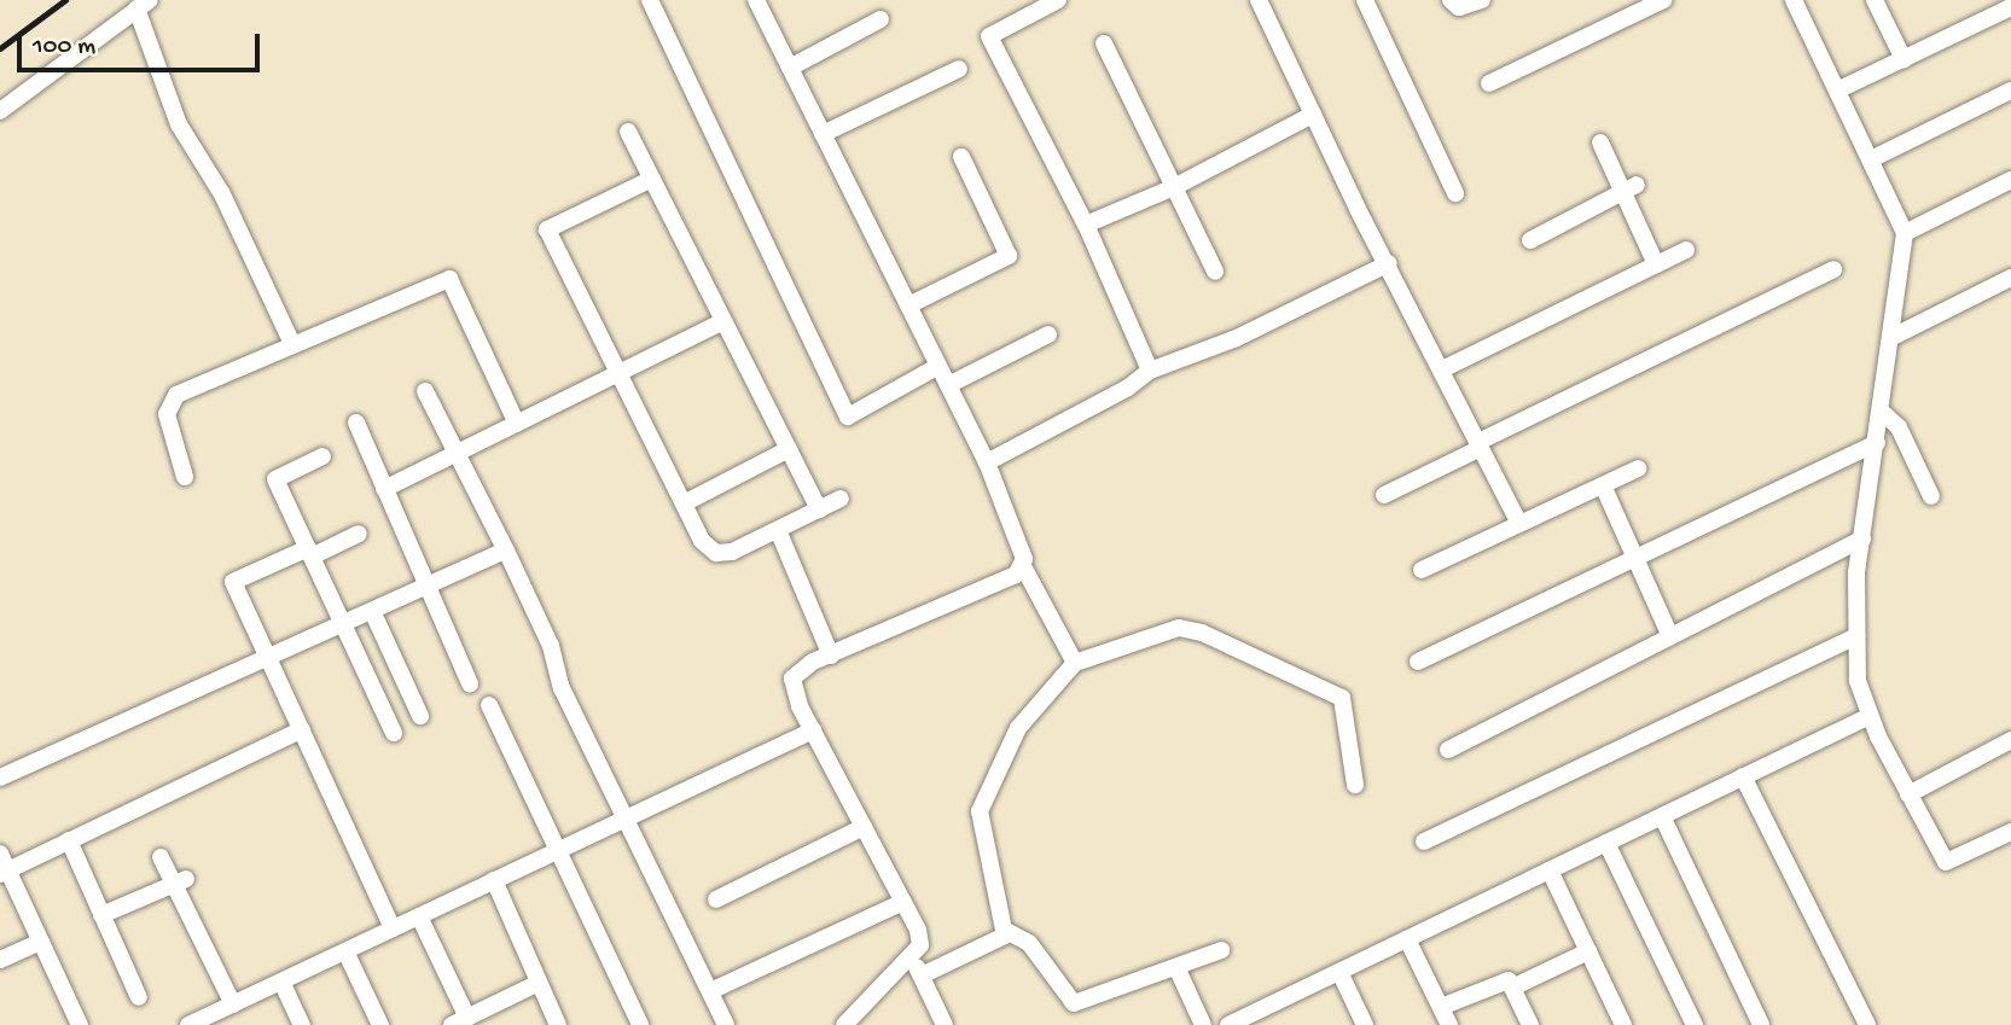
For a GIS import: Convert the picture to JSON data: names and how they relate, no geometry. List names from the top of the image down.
{
  "scale_bar": "100 m"
}
